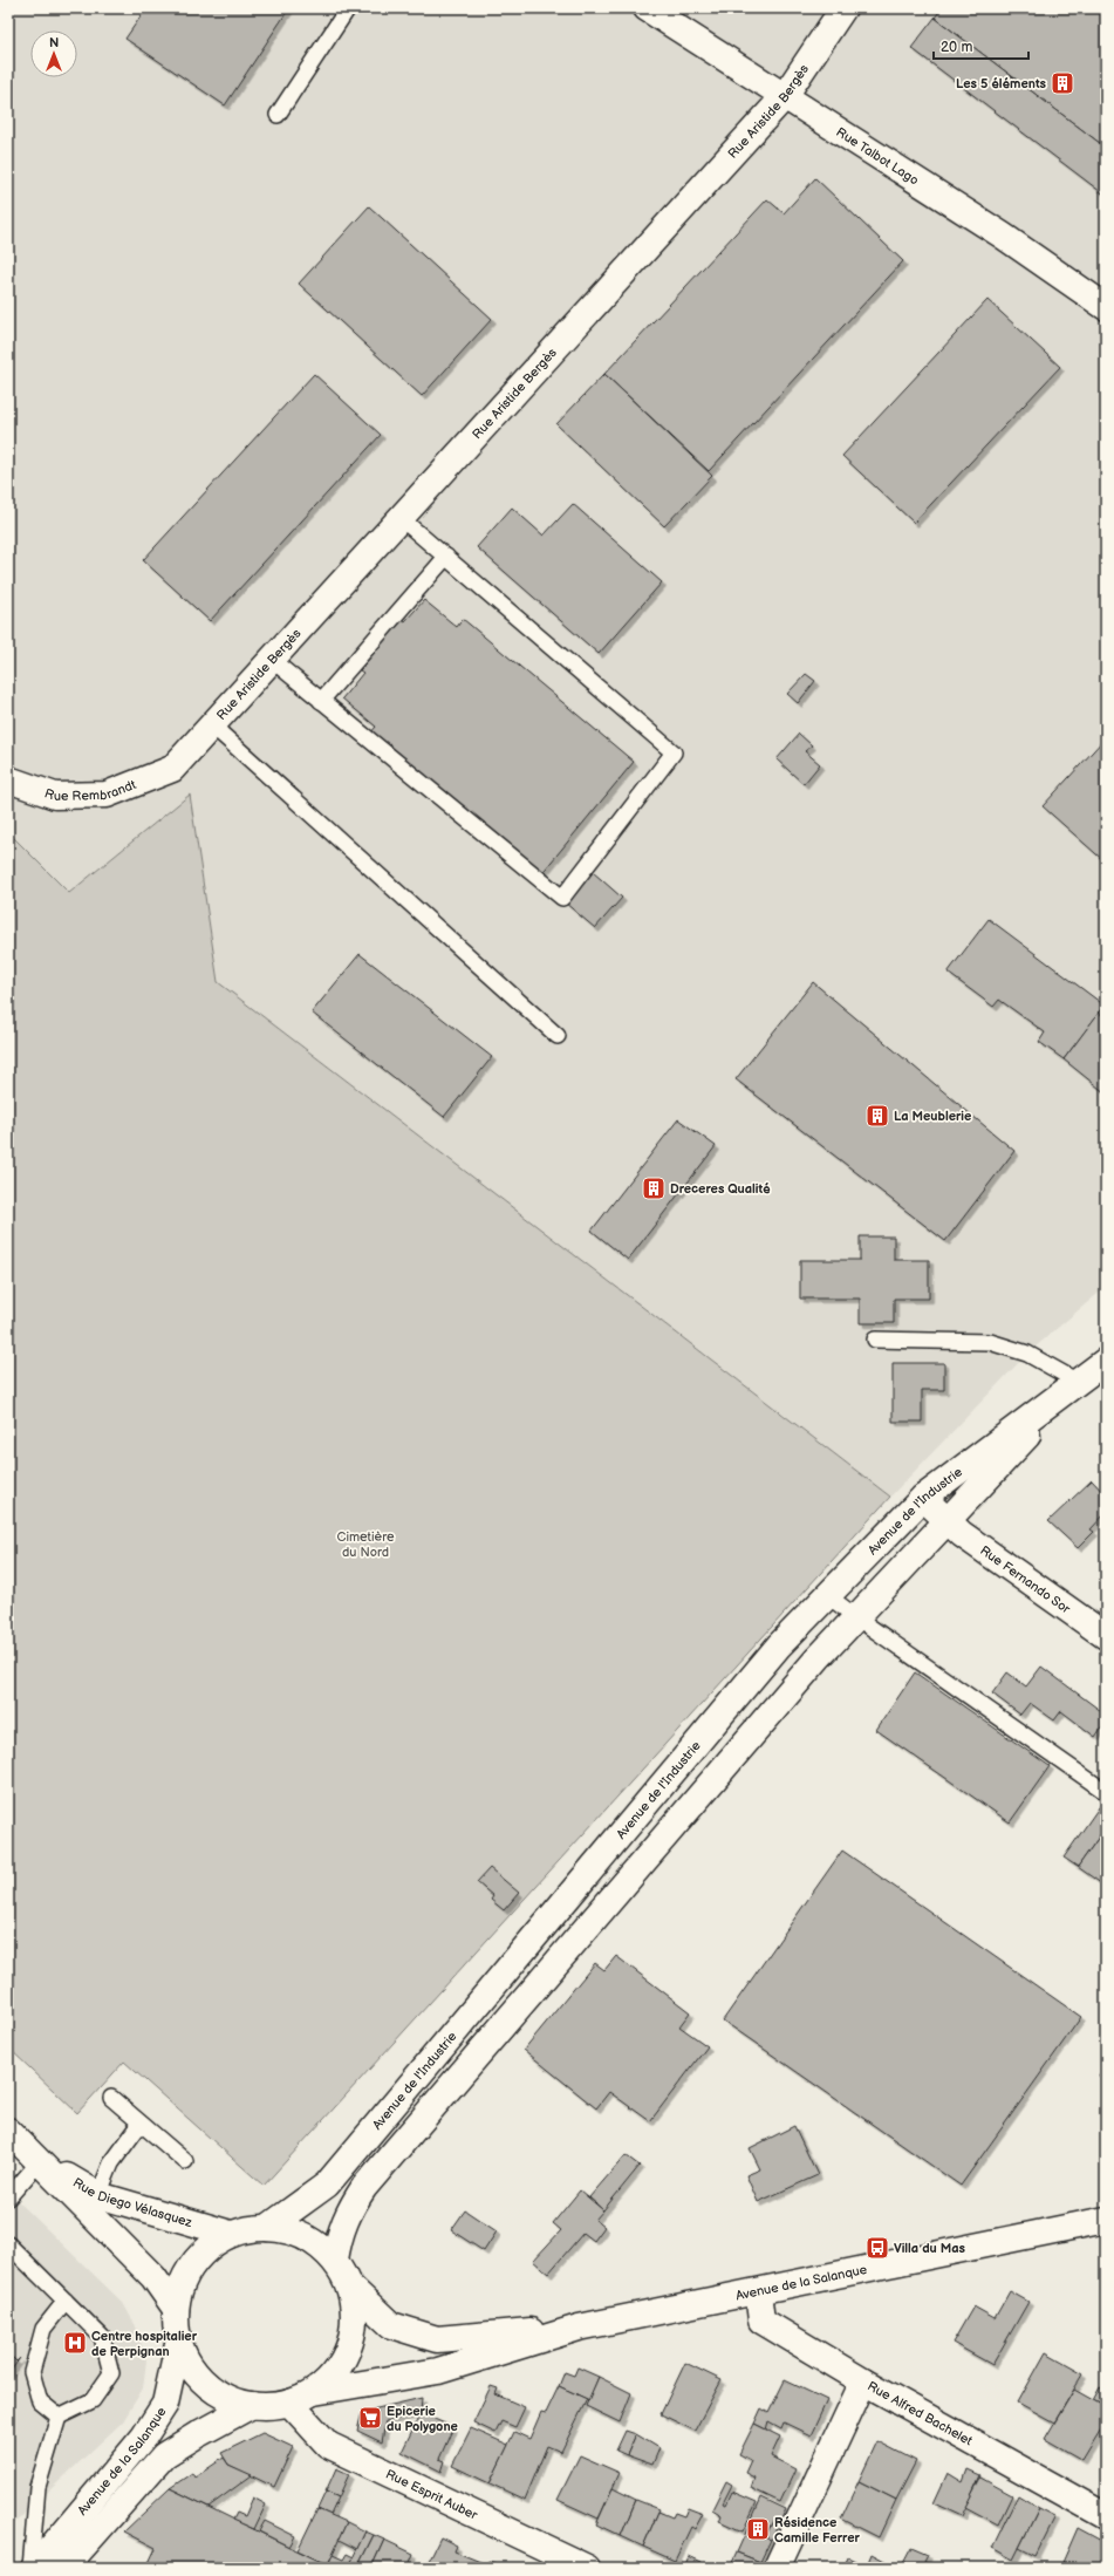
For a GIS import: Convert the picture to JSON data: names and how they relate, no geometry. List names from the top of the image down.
{
  "streets": {
    "street": [
      "Rue Aristide Bergès",
      "Rue Talbot Lago",
      "Rue Rembrandt",
      "Avenue de l'Industrie",
      "Rue Fernando Sor",
      "Rue Diego Vélasquez",
      "Avenue de la Salanque",
      "Rue Alfred Bachelet",
      "Rue Esprit Auber"
    ]
  },
  "crossings": [
    ["Rue Aristide Bergès", "Rue Talbot Lago"],
    ["Rue Aristide Bergès", "Rue Rembrandt"],
    ["Avenue de l'Industrie", "Rue Fernando Sor"],
    ["Avenue de la Salanque", "Rue Alfred Bachelet"]
  ],
  "parks": ["Cimetière du Nord"],
  "places": {
    "building": [
      "Les 5 éléments",
      "La Meublerie",
      "Dreceres Qualité",
      "Résidence Camille Ferrer"
    ],
    "bus stop": ["Villa du Mas"],
    "hospital": ["Centre hospitalier de Perpignan"],
    "supermarket": ["Epicerie du Polygone"]
  },
  "scale_bar": "20 m",
  "north": "top"
}
